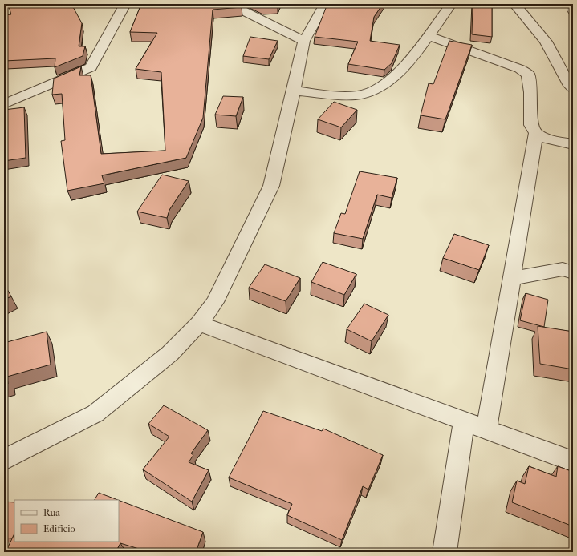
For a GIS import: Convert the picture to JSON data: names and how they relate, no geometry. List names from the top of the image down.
{
  "legend": ["Rua", "Edifício"]
}
